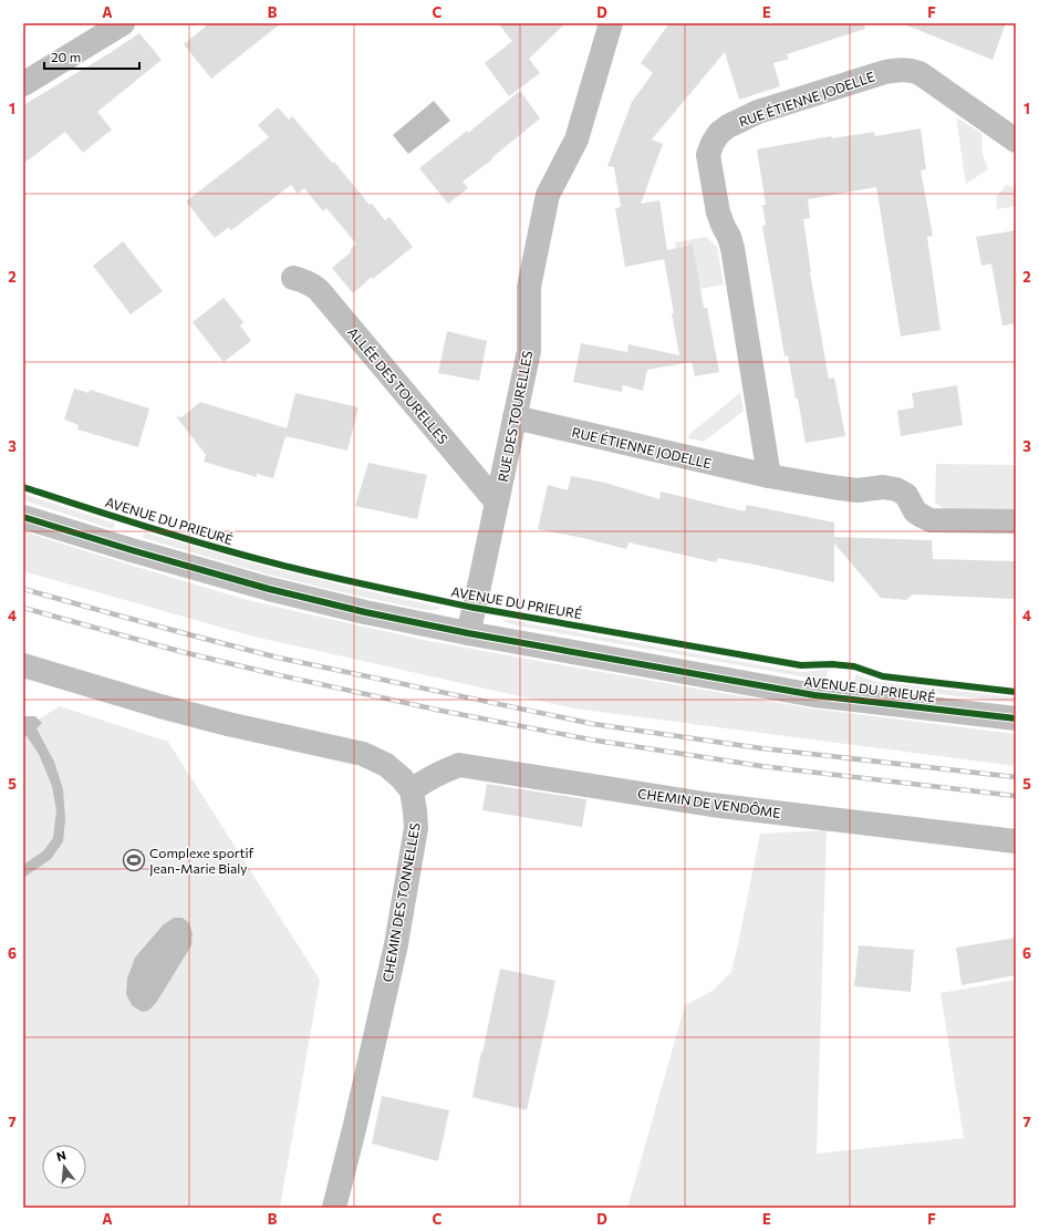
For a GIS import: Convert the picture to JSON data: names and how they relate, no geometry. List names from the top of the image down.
{
  "streets": {
    "street": [
      "RUE ÉTIENNE JODELLE",
      "ALLÉE DES TOURELLES",
      "RUE DES TOURELLES",
      "AVENUE DU PRIEURÉ",
      "CHEMIN DE VENDÔME",
      "CHEMIN DES TONNELLES"
    ]
  },
  "crossings": [
    ["RUE ÉTIENNE JODELLE", "RUE DES TOURELLES"],
    ["ALLÉE DES TOURELLES", "RUE DES TOURELLES"],
    ["RUE DES TOURELLES", "AVENUE DU PRIEURÉ"],
    ["CHEMIN DE VENDÔME", "CHEMIN DES TONNELLES"]
  ],
  "places": {
    "sports": ["Complexe sportif Jean-Marie Bialy"]
  },
  "scale_bar": "20 m",
  "north": "top",
  "grid": {
    "columns": [
      "A",
      "B",
      "C",
      "D",
      "E",
      "F"
    ],
    "rows": [
      "1",
      "2",
      "3",
      "4",
      "5",
      "6",
      "7"
    ]
  }
}
